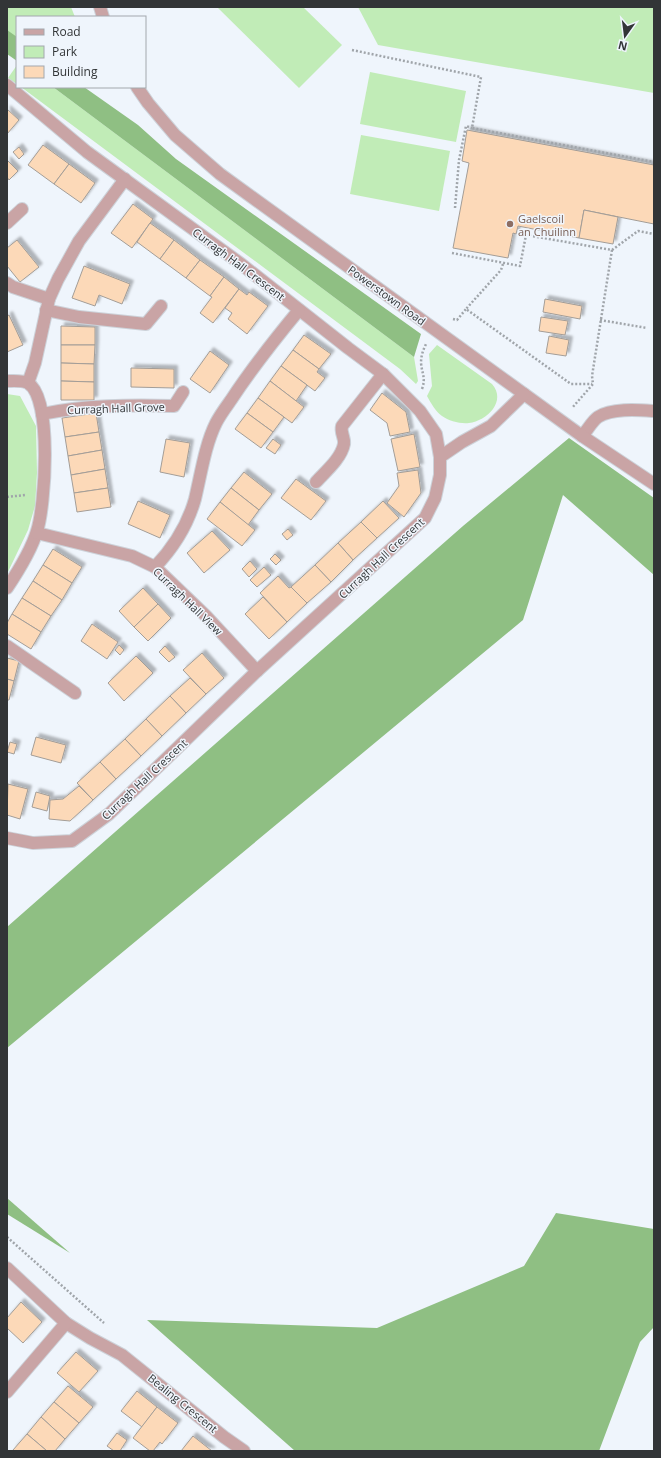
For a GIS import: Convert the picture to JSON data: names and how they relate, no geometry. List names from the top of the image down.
{
  "streets": {
    "street": [
      "Curragh Hall Crescent",
      "Powerstown Road",
      "Curragh Hall Grove",
      "Curragh Hall View",
      "Bealing Crescent"
    ]
  },
  "crossings": [
    ["Curragh Hall Crescent", "Curragh Hall View"]
  ],
  "places": ["Gaelscoil an Chuilinn"],
  "legend": ["Road", "Park", "Building"],
  "north": "bottom"
}
